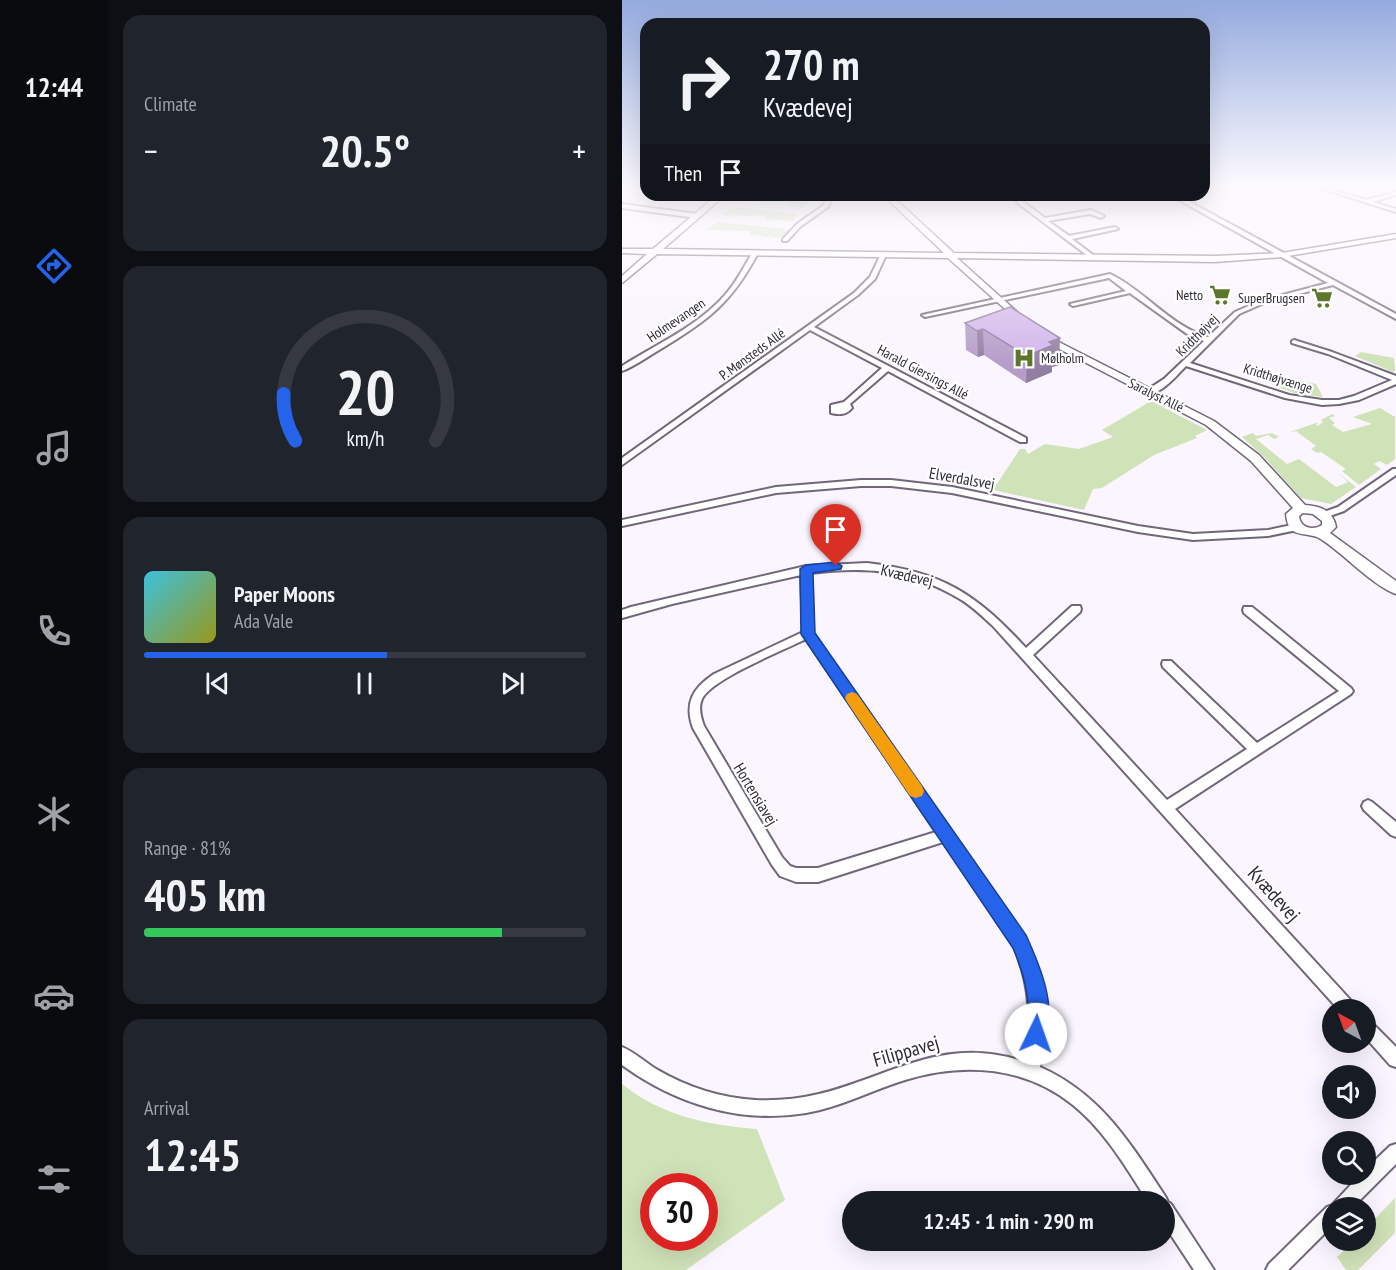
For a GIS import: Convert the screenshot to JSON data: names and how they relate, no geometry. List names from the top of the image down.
{
  "streets": {
    "street": [
      "Holmevangen",
      "Kridthøjvej",
      "P. Mønsteds Allé",
      "Harald Giersings Allé",
      "Kridthøjvænge",
      "Saralyst Allé",
      "Elverdalsvej",
      "Kvædevej",
      "Hortensiavej",
      "Filippavej"
    ]
  },
  "crossings": [
    ["Kridthøjvej", "Kridthøjvænge"],
    ["Kridthøjvej", "Saralyst Allé"],
    ["P. Mønsteds Allé", "Harald Giersings Allé"]
  ],
  "places": {
    "supermarket": ["Netto", "SuperBrugsen"],
    "hospital": ["Mølholm"]
  },
  "north": "top left",
  "page": {
    "tabs": "12:44",
    "tile": [
      "Climate",
      ["Range · 81%", "405 km"],
      ["Arrival", "12:45"]
    ],
    "turn": ["270 m", "Kvædevej"],
    "heat": ["−", "20.5°", "+"],
    "then": "Then",
    "song": ["Paper Moons", "Ada Vale"],
    "limit": "30",
    "trip": "12:45 · 1 min · 290 m",
    "gauge": ["20", "km/h"]
  }
}
